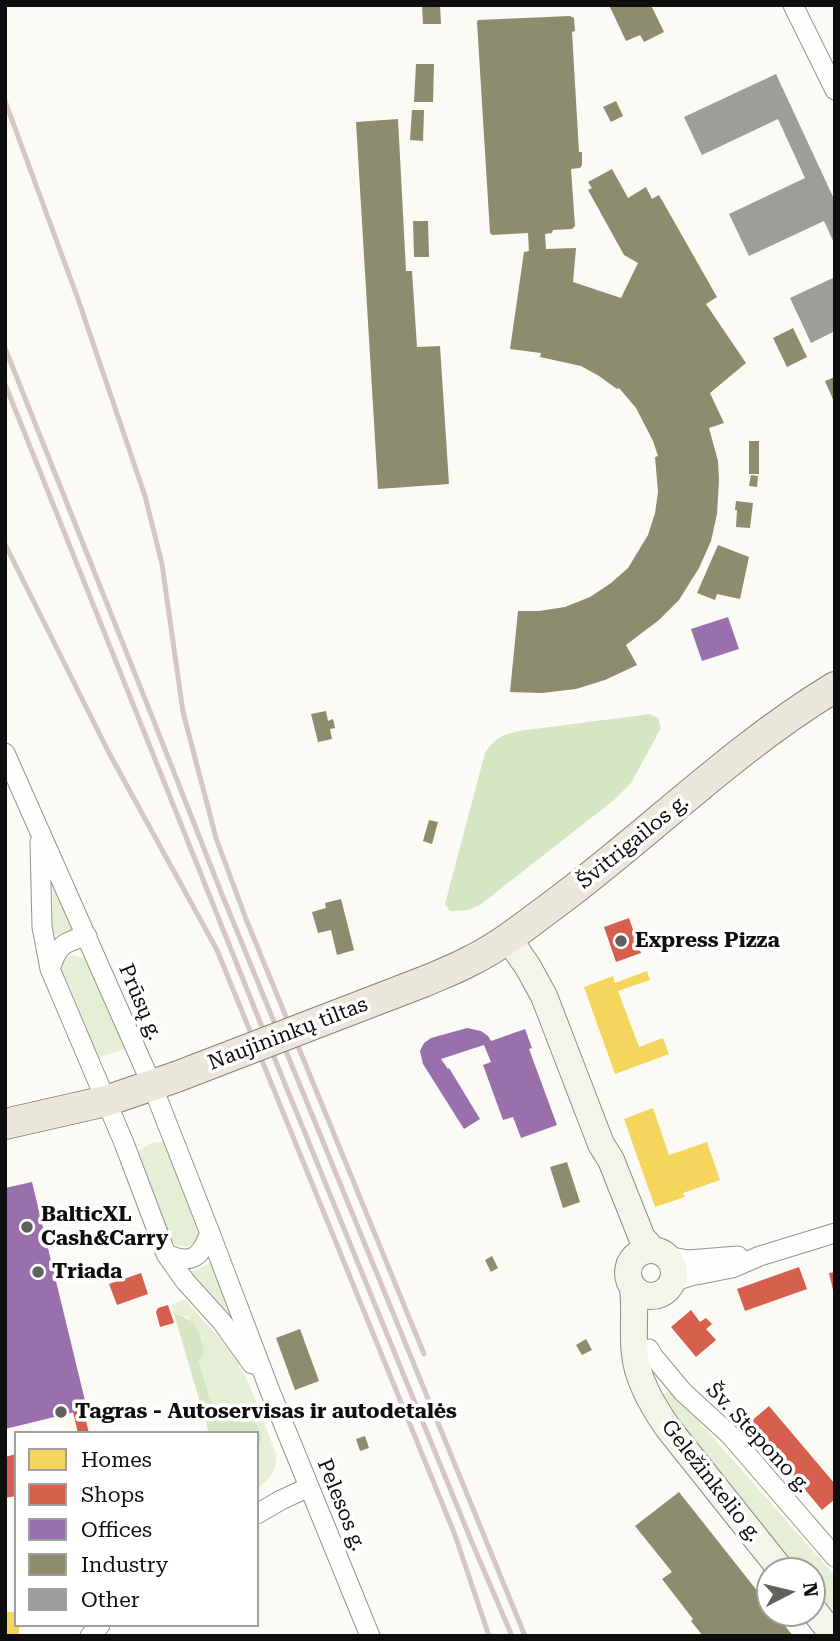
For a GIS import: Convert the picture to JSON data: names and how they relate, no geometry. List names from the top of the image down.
{
  "streets": {
    "main road": ["Švitrigailos g.", "Naujininkų tiltas", "Geležinkelio g."],
    "street": ["Prūsų g.", "Šv. Stepono g.", "Pelesos g."]
  },
  "crossings": [
    ["Švitrigailos g.", "Naujininkų tiltas"],
    ["Švitrigailos g.", "Geležinkelio g."],
    ["Prūsų g.", "Naujininkų tiltas"],
    ["Prūsų g.", "Pelesos g."],
    ["Naujininkų tiltas", "Pelesos g."]
  ],
  "places": [
    "Express Pizza",
    "BalticXL Cash&Carry",
    "Triada",
    "Tagras - Autoservisas ir autodetalės"
  ],
  "legend": [
    "Homes",
    "Shops",
    "Offices",
    "Industry",
    "Other"
  ],
  "north": "right"
}
